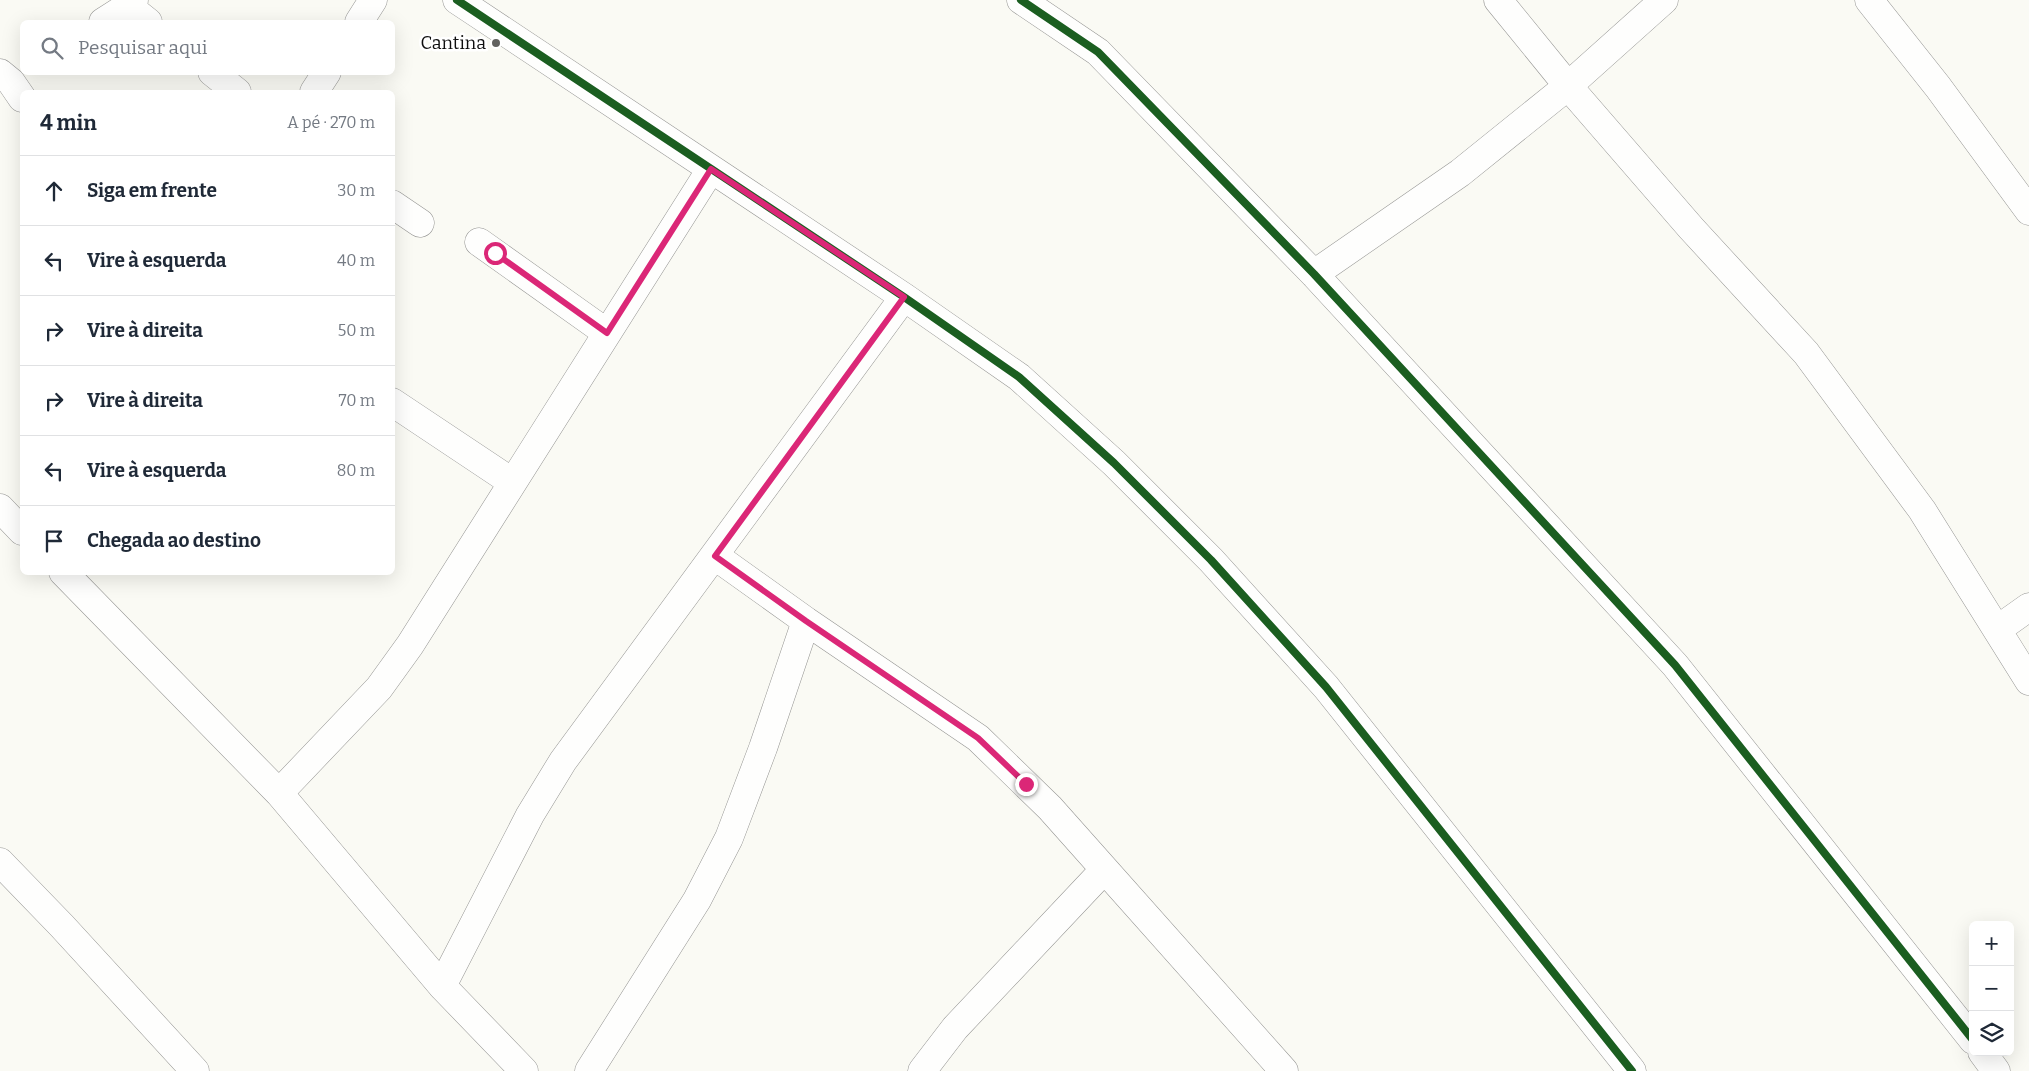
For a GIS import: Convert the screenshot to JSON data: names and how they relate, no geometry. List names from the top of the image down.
{
  "places": ["Cantina"],
  "page": {
    "search": "Pesquisar aqui",
    "heading": ["4 min", "A pé · 270 m"],
    "list": [
      ["Siga em frente", "30 m"],
      ["Vire à esquerda", "40 m"],
      ["Vire à direita", "50 m"],
      ["Vire à direita", "70 m"],
      ["Vire à esquerda", "80 m"],
      "Chegada ao destino"
    ],
    "map_buttons": ["+", "−"]
  }
}
